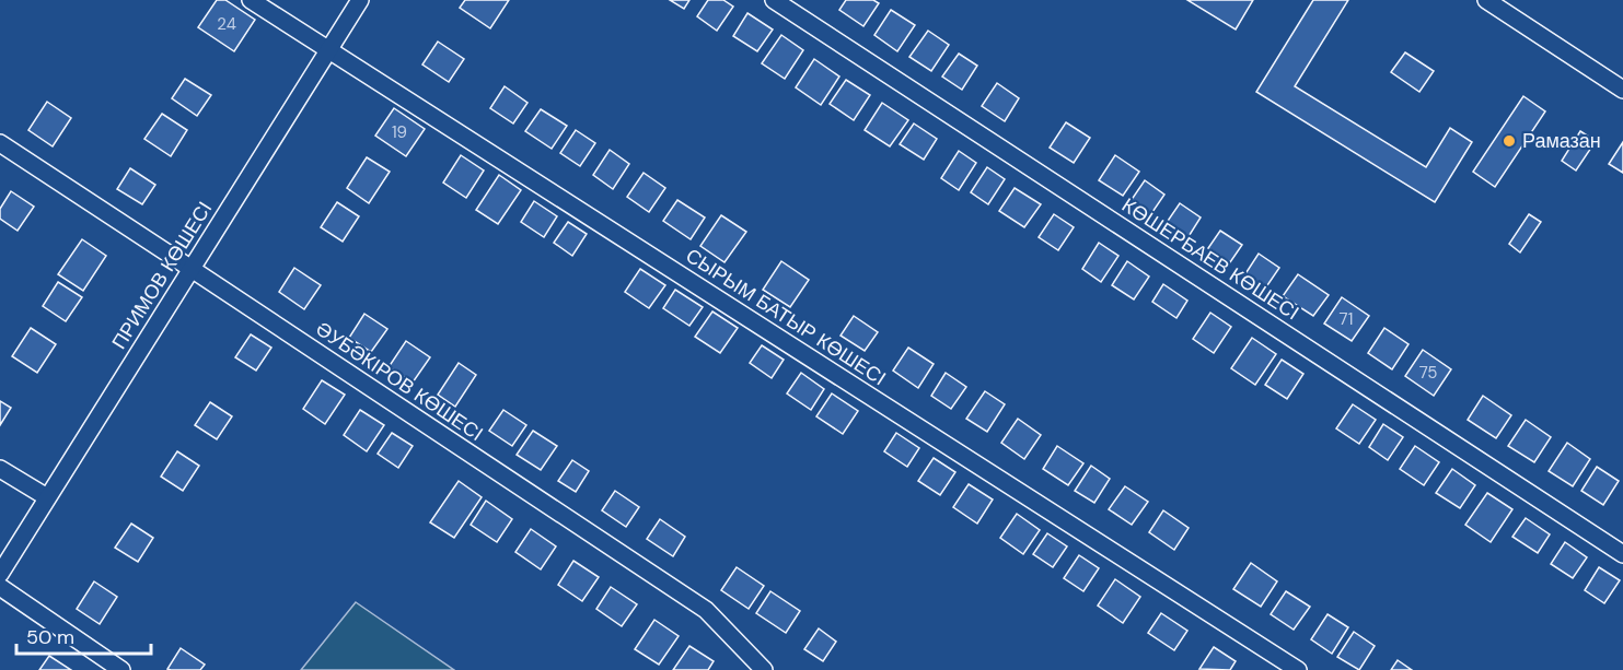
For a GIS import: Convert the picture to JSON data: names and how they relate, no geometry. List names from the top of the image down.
{
  "streets": {
    "street": [
      "КӨШЕРБАЕВ КӨШЕСІ",
      "ПРИМОВ КӨШЕСІ",
      "СЫРЫМ БАТЫР КӨШЕСІ",
      "ӘУБӘКІРОВ КӨШЕСІ"
    ]
  },
  "crossings": [
    ["ПРИМОВ КӨШЕСІ", "СЫРЫМ БАТЫР КӨШЕСІ"],
    ["ПРИМОВ КӨШЕСІ", "ӘУБӘКІРОВ КӨШЕСІ"]
  ],
  "places": ["Рамазан"],
  "house_numbers": [
    "24",
    "19",
    "71",
    "75"
  ],
  "scale_bar": "50 m"
}
